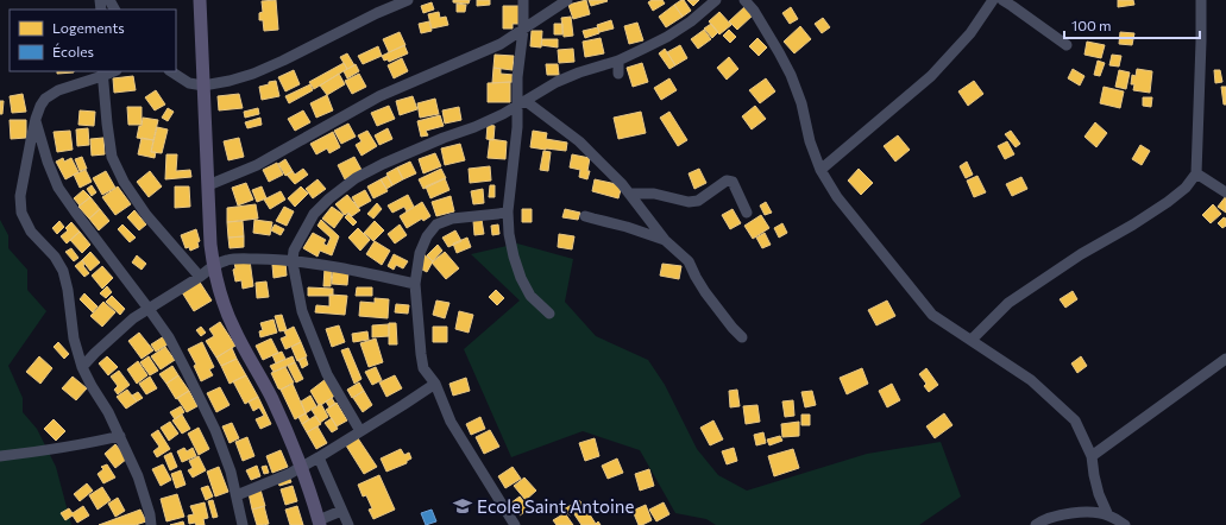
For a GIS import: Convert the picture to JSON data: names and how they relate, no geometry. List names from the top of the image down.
{
  "places": {
    "school or university": ["Ecole Saint Antoine"]
  },
  "legend": ["Logements", "Écoles"],
  "scale_bar": "100 m"
}
